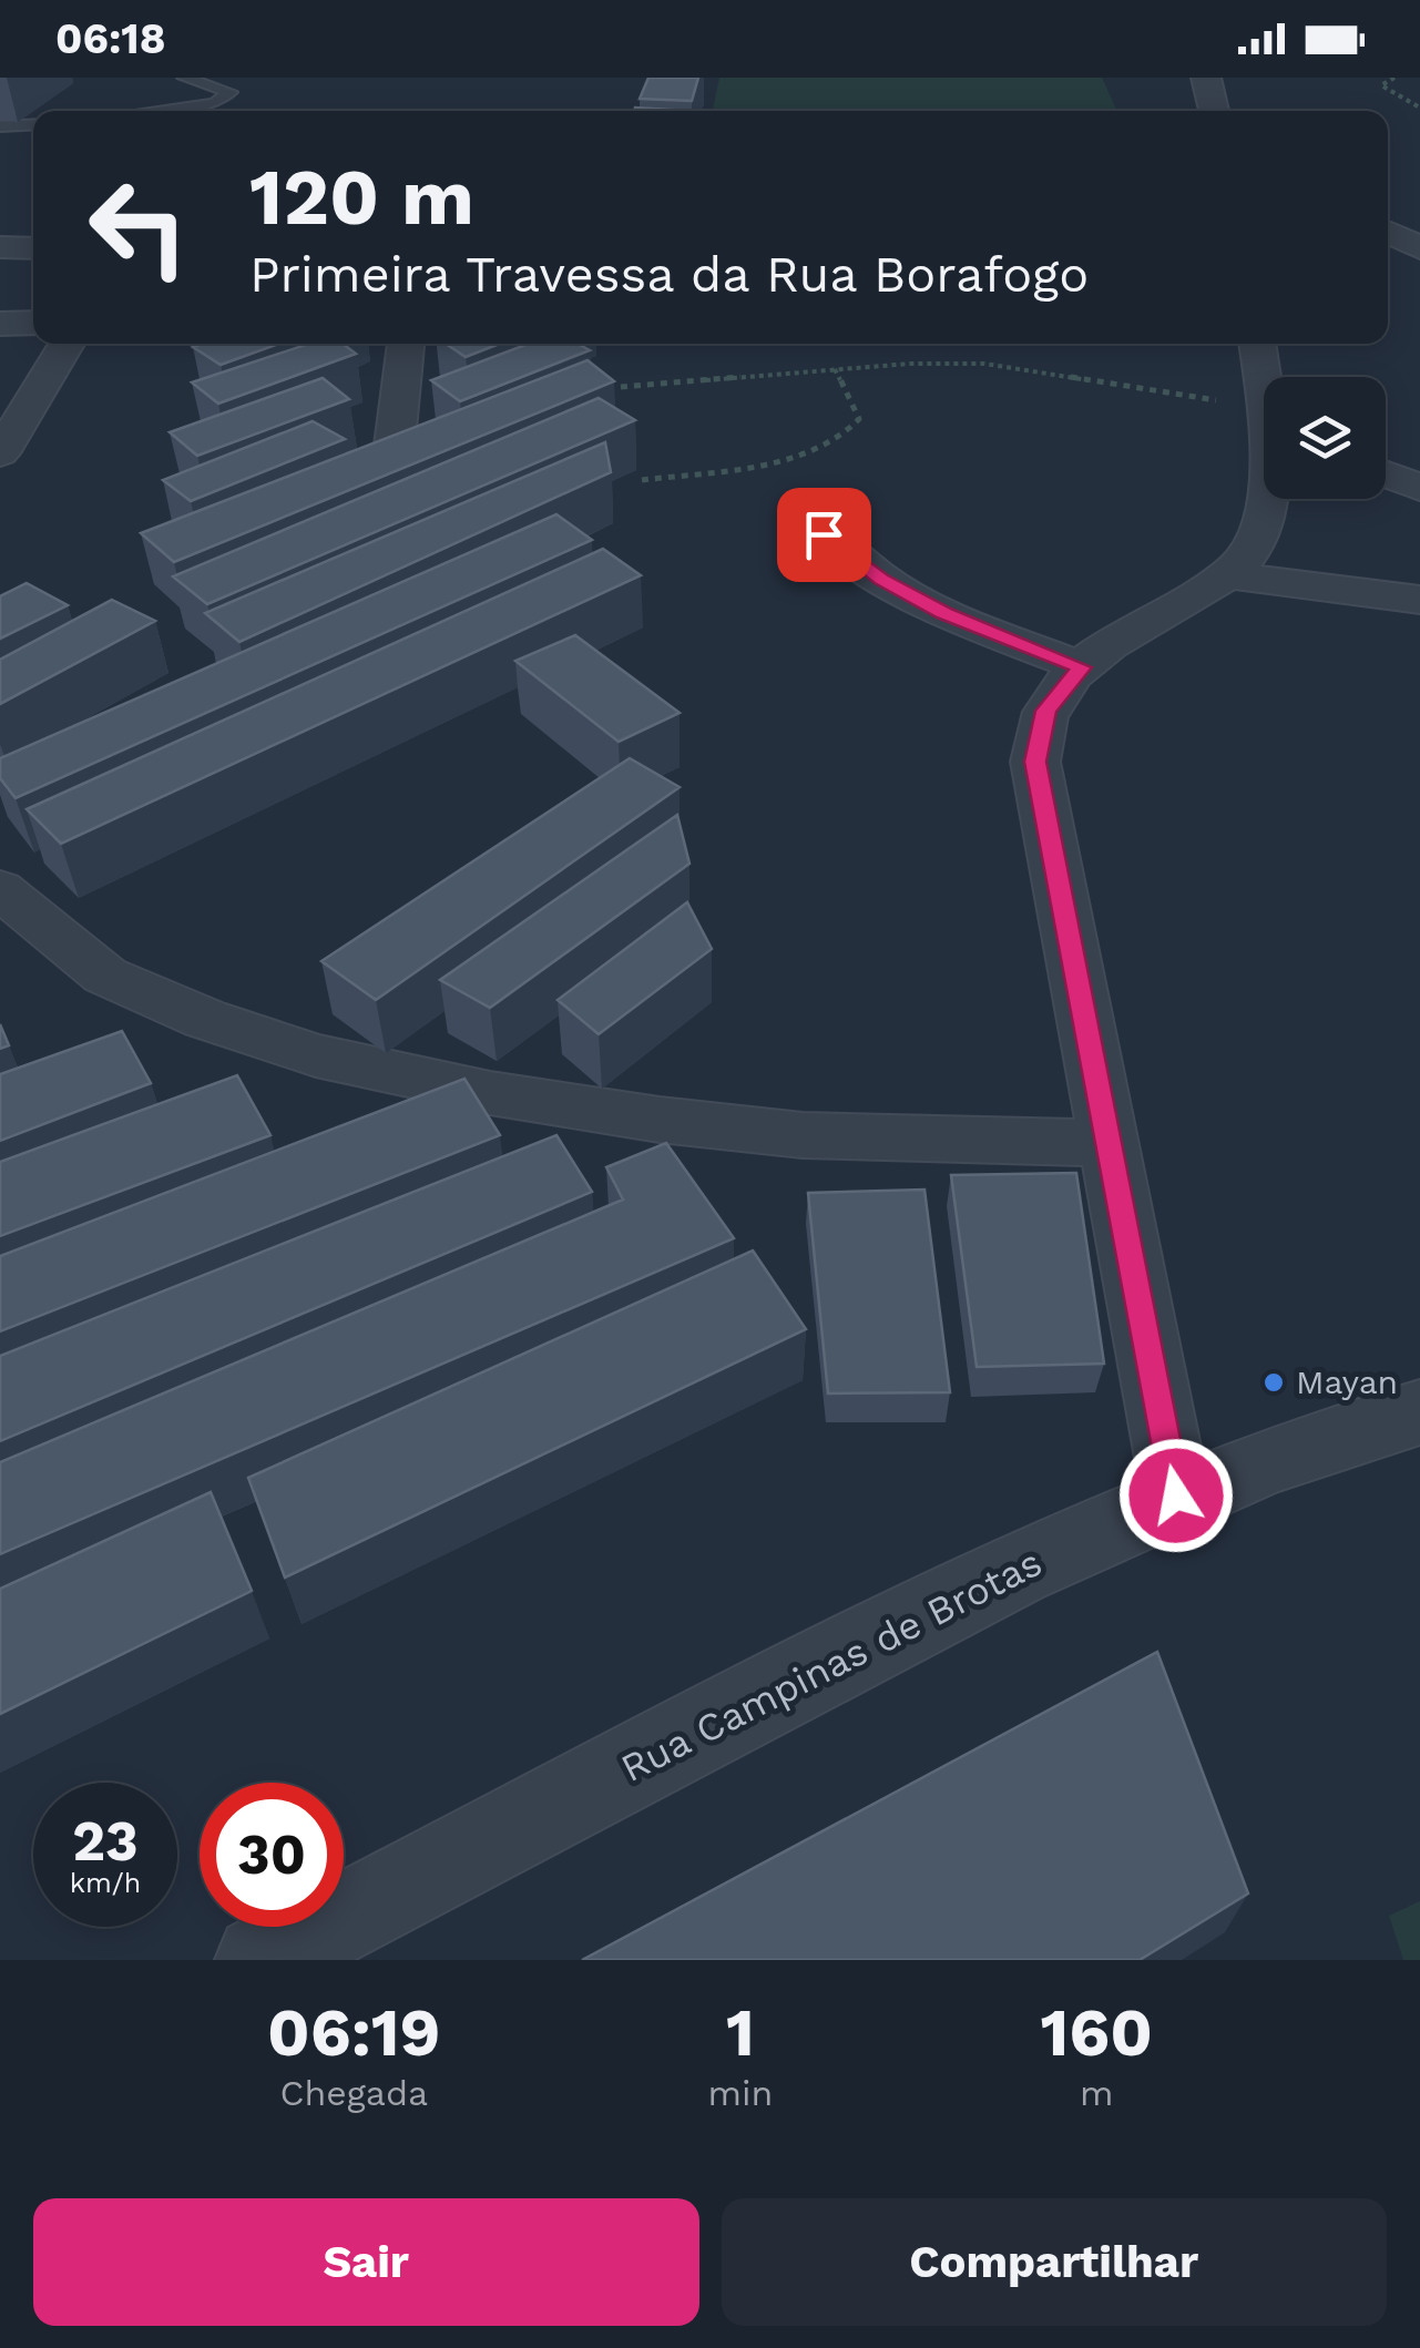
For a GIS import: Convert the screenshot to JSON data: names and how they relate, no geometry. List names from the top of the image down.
{
  "streets": {
    "street": ["Rua Campinas de Brotas"]
  },
  "places": ["Mayan"],
  "page": {
    "status": "06:18",
    "turn": ["120 m", "Primeira Travessa da Rua Borafogo"],
    "speed": "23 km/h",
    "limit": "30",
    "eta": [
      "06:19",
      "Chegada",
      "1",
      "min",
      "160",
      "m"
    ],
    "buttons": ["Sair", "Compartilhar"]
  }
}
